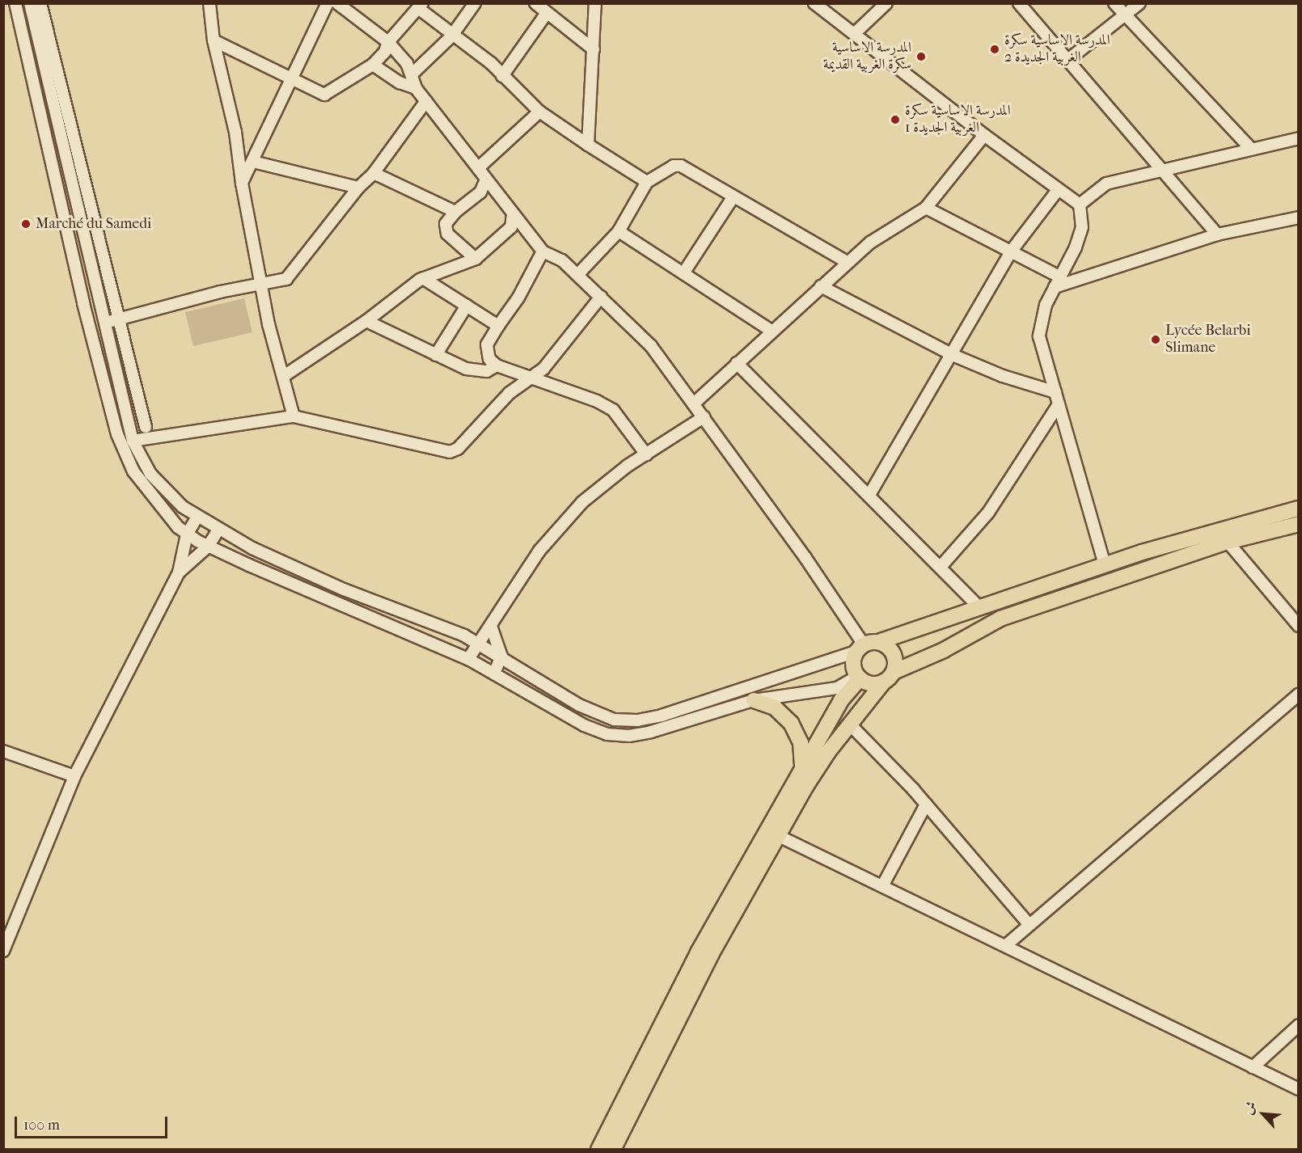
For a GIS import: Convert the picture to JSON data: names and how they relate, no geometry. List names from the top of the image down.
{
  "places": [
    "المدرسة الاساسية سكرة الغربية الجديدة 2",
    "المدرسة الاساسية سكرة الغربية القديمة",
    "المدرسة الاساسية سكرة الغربية الجديدة 1",
    "Marché du Samedi",
    "Lycée Belarbi Slimane"
  ],
  "scale_bar": "100 m",
  "north": "top left"
}
